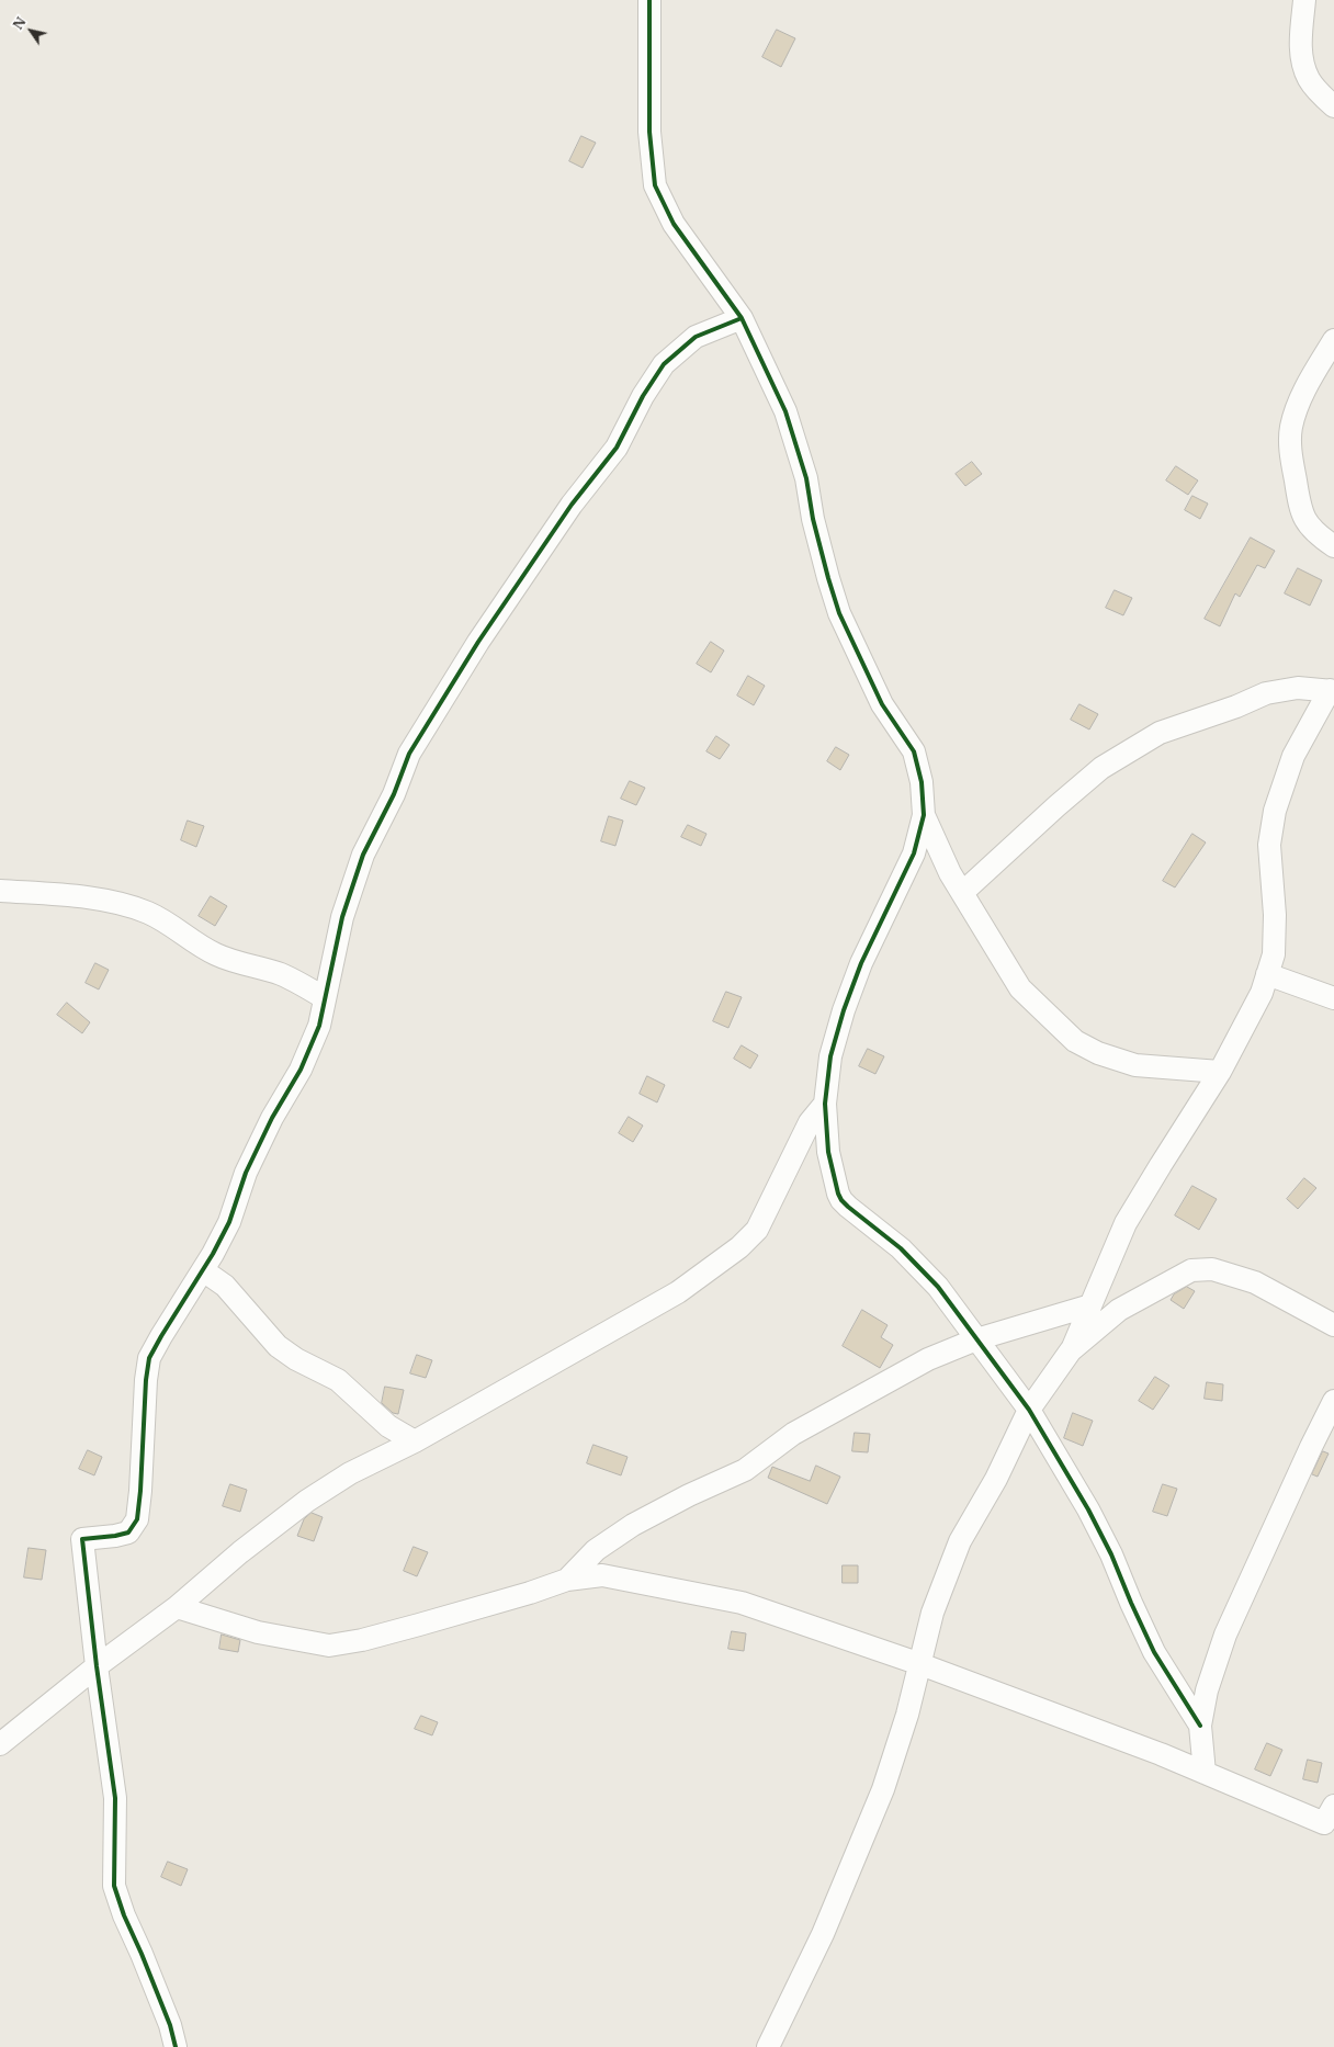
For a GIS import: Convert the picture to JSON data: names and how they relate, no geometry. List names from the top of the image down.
{
  "north": "top left"
}
